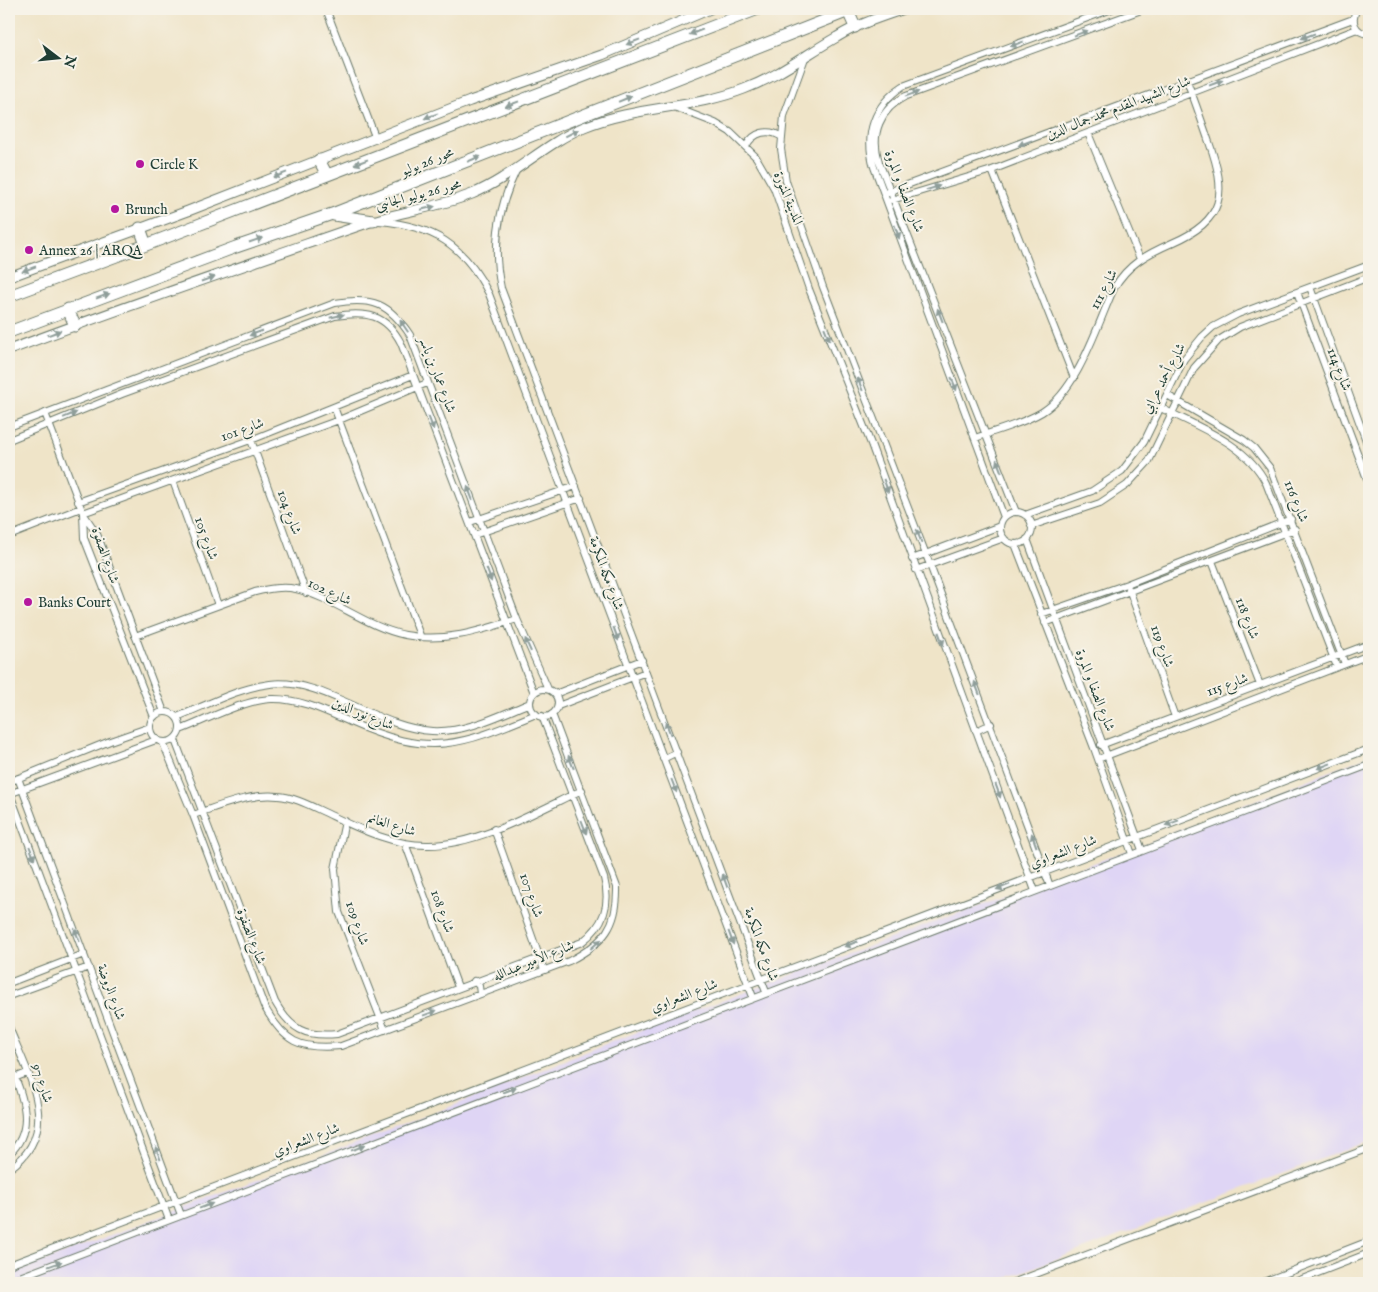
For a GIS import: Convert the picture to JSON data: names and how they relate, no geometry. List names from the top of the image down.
{
  "streets": {
    "highway": ["محور 26 يوليو"],
    "street": [
      "شارع الشهيد المقدم محمد جمال الدين",
      "شارع الصفا و المروة",
      "محور 26 يوليو الجانبى",
      "المدينة المنورة",
      "شارع 111",
      "شارع 114",
      "شارع عمار بن ياسر",
      "شارع أحمد عرابي",
      "شارع 101",
      "شارع 116",
      "شارع 104",
      "شارع 105",
      "شارع الصفوة",
      "شارع مكه المكرمة",
      "شارع 102",
      "شارع 118",
      "شارع 119",
      "شارع 115",
      "شارع نور الدين",
      "شارع الغانم",
      "شارع الشعراوي",
      "شارع 107",
      "شارع 108",
      "شارع 109",
      "شارع الأمير عبدالله",
      "شارع الروضة",
      "شارع 97"
    ]
  },
  "crossings": [
    ["شارع الشهيد المقدم محمد جمال الدين", "شارع الصفا و المروة"],
    ["شارع الشهيد المقدم محمد جمال الدين", "شارع 111"],
    ["شارع الصفا و المروة", "شارع 111"],
    ["شارع الصفا و المروة", "شارع أحمد عرابي"],
    ["شارع الصفا و المروة", "شارع 115"],
    ["شارع الصفا و المروة", "شارع الشعراوي"],
    ["محور 26 يوليو الجانبى", "المدينة المنورة"],
    ["محور 26 يوليو الجانبى", "شارع مكه المكرمة"],
    ["المدينة المنورة", "شارع الشعراوي"],
    ["شارع 114", "شارع أحمد عرابي"],
    ["شارع عمار بن ياسر", "شارع 101"],
    ["شارع عمار بن ياسر", "شارع الصفوة"],
    ["شارع عمار بن ياسر", "شارع 102"],
    ["شارع عمار بن ياسر", "شارع نور الدين"],
    ["شارع عمار بن ياسر", "شارع الأمير عبدالله"],
    ["شارع أحمد عرابي", "شارع 116"],
    ["شارع 101", "شارع 104"],
    ["شارع 101", "شارع 105"],
    ["شارع 101", "شارع الصفوة"],
    ["شارع 116", "شارع 115"],
    ["شارع 104", "شارع 102"],
    ["شارع 105", "شارع 102"],
    ["شارع الصفوة", "شارع 102"],
    ["شارع الصفوة", "شارع نور الدين"],
    ["شارع الصفوة", "شارع الغانم"],
    ["شارع الصفوة", "شارع 109"],
    ["شارع الصفوة", "شارع الأمير عبدالله"],
    ["شارع مكه المكرمة", "شارع الشعراوي"],
    ["شارع 118", "شارع 115"],
    ["شارع 119", "شارع 115"],
    ["شارع نور الدين", "شارع الأمير عبدالله"],
    ["شارع الغانم", "شارع 107"],
    ["شارع الغانم", "شارع 108"],
    ["شارع الغانم", "شارع 109"],
    ["شارع الغانم", "شارع الأمير عبدالله"],
    ["شارع الشعراوي", "شارع الروضة"],
    ["شارع 107", "شارع الأمير عبدالله"],
    ["شارع 108", "شارع الأمير عبدالله"],
    ["شارع 109", "شارع الأمير عبدالله"]
  ],
  "places": [
    "Circle K",
    "Brunch",
    "Annex 26 | ARQA",
    "Banks Court"
  ],
  "north": "right"
}
